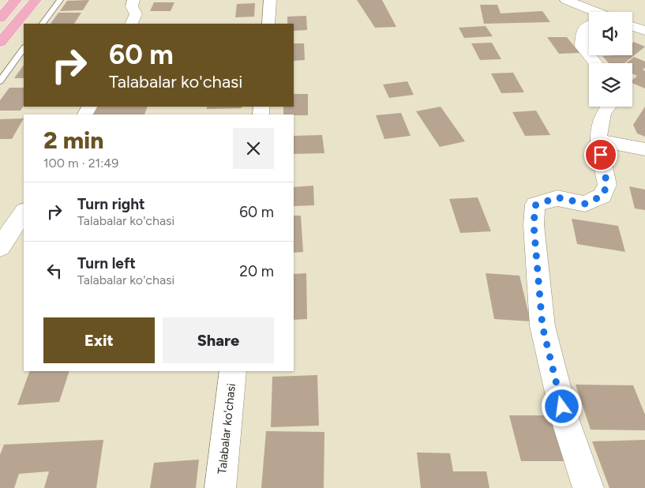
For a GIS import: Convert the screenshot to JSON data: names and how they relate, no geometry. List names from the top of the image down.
{
  "streets": {
    "street": ["Talabalar ko'chasi"]
  },
  "page": {
    "turn": ["60 m", "Talabalar ko'chasi"],
    "heading": ["2 min", "100 m · 21:49"],
    "list": [
      {
        "name": "Turn right",
        "note": "Talabalar ko'chasi",
        "value": "60 m"
      },
      {
        "name": "Turn left",
        "note": "Talabalar ko'chasi",
        "value": "20 m"
      }
    ],
    "buttons": ["Exit", "Share"]
  }
}
